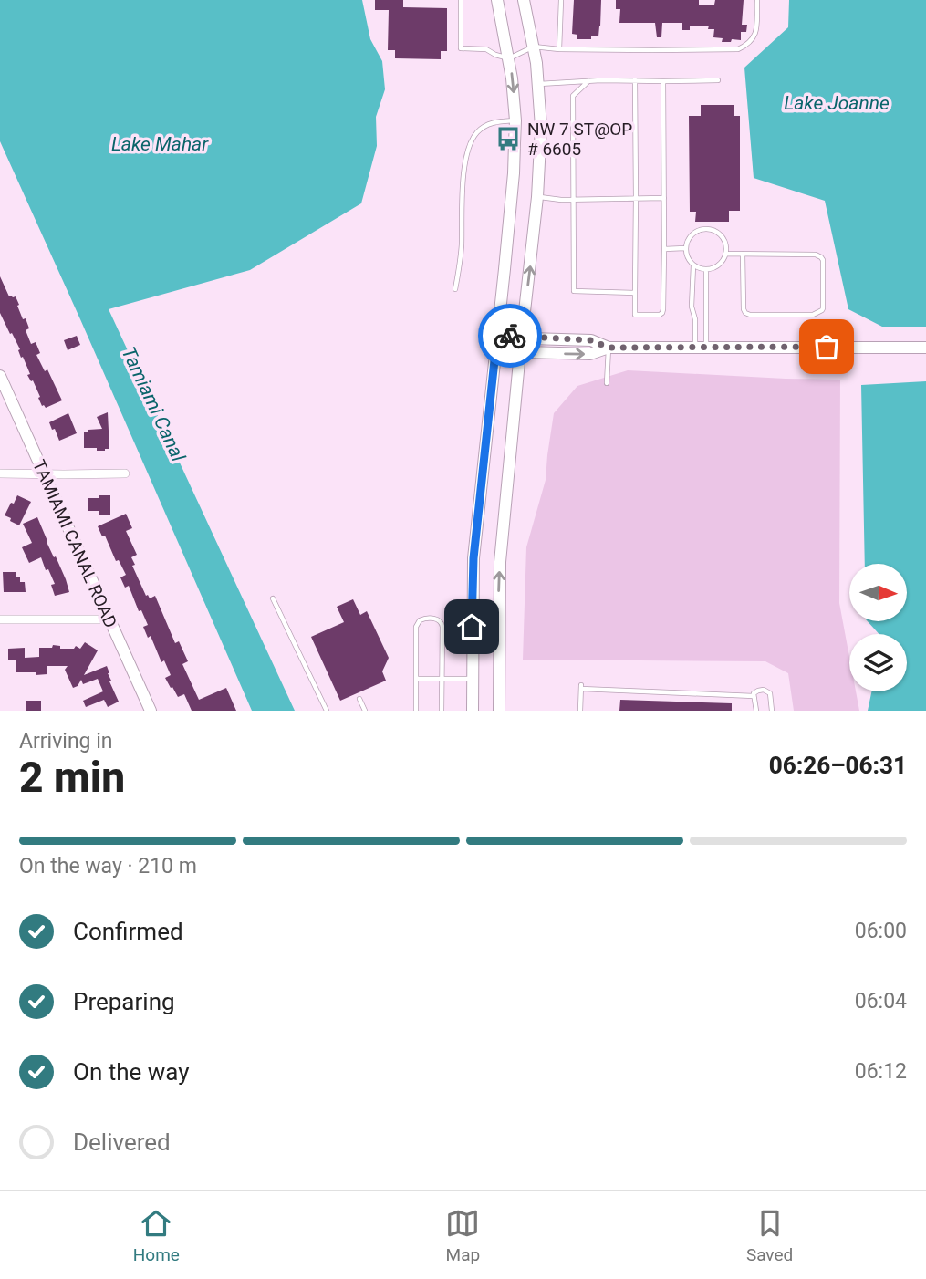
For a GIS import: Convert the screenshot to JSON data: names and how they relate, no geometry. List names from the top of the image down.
{
  "streets": {
    "main road": ["TAMIAMI CANAL ROAD"]
  },
  "water": ["Lake Joanne", "Lake Mahar", "Tamiami Canal"],
  "places": {
    "bus stop": ["NW 7 ST@OP # 6605"]
  },
  "north": "right",
  "page": {
    "heading": ["2 min", "Arriving in", "06:26–06:31"],
    "bar": "On the way · 210 m",
    "list": [
      ["Confirmed", "06:00"],
      ["Preparing", "06:04"],
      ["On the way", "06:12"],
      "Delivered"
    ],
    "tabs": ["Home", "Map", "Saved"]
  }
}
